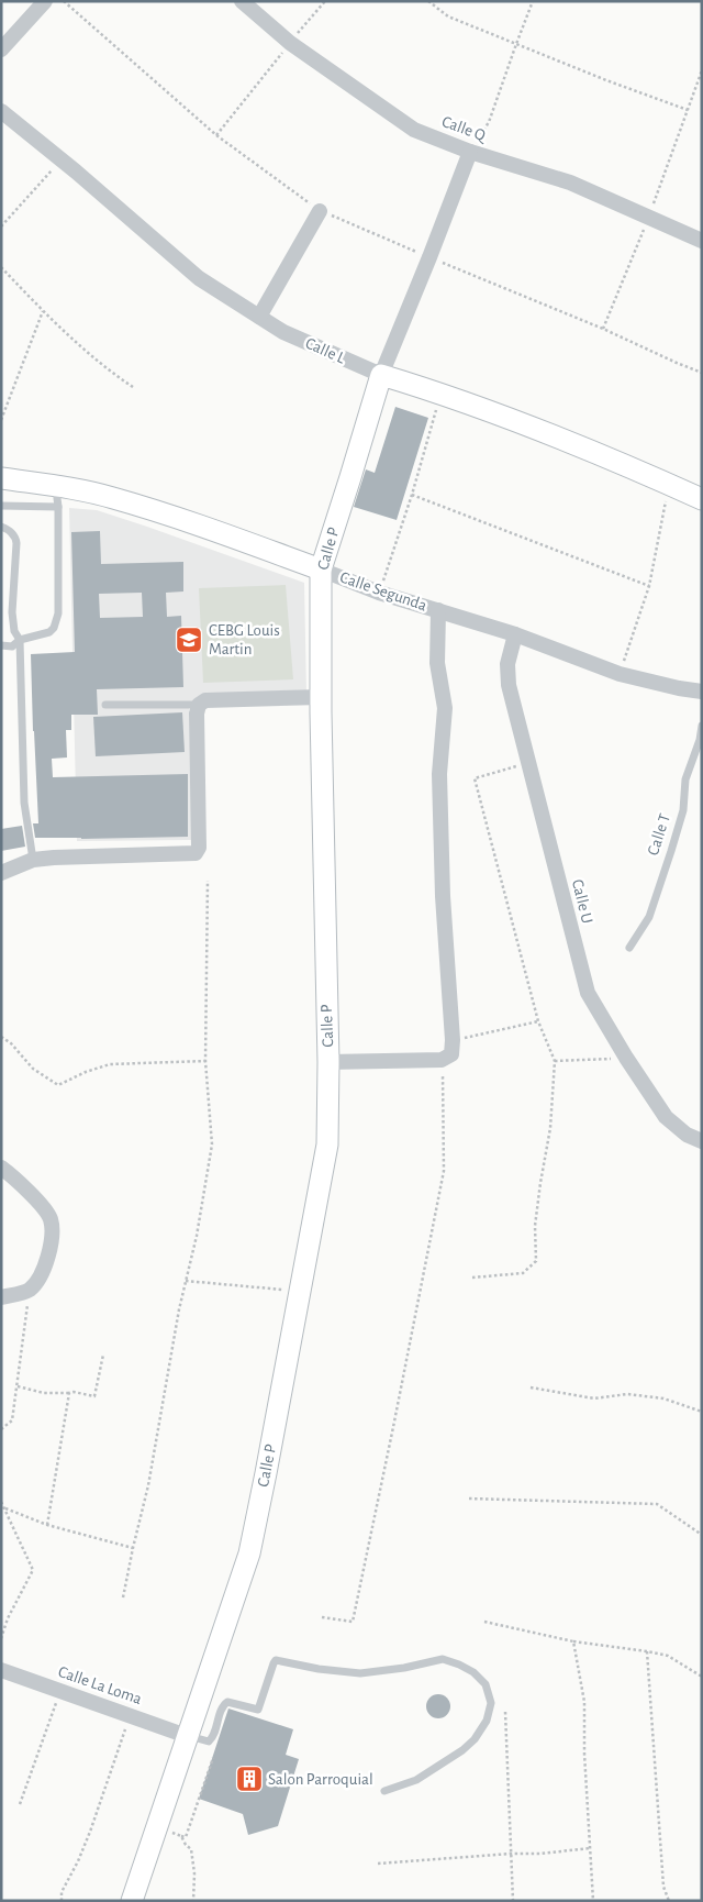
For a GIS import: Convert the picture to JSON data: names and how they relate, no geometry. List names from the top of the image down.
{
  "streets": {
    "street": [
      "Calle Q",
      "Calle L",
      "Calle P",
      "Calle Segunda",
      "Calle U",
      "Calle La Loma"
    ],
    "lane": ["Calle T"]
  },
  "crossings": [
    ["Calle Q", "Calle P"],
    ["Calle L", "Calle P"],
    ["Calle P", "Calle Segunda"],
    ["Calle P", "Calle La Loma"],
    ["Calle Segunda", "Calle U"]
  ],
  "places": {
    "school or university": ["CEBG Louis Martin"],
    "building": ["Salon Parroquial"]
  }
}
